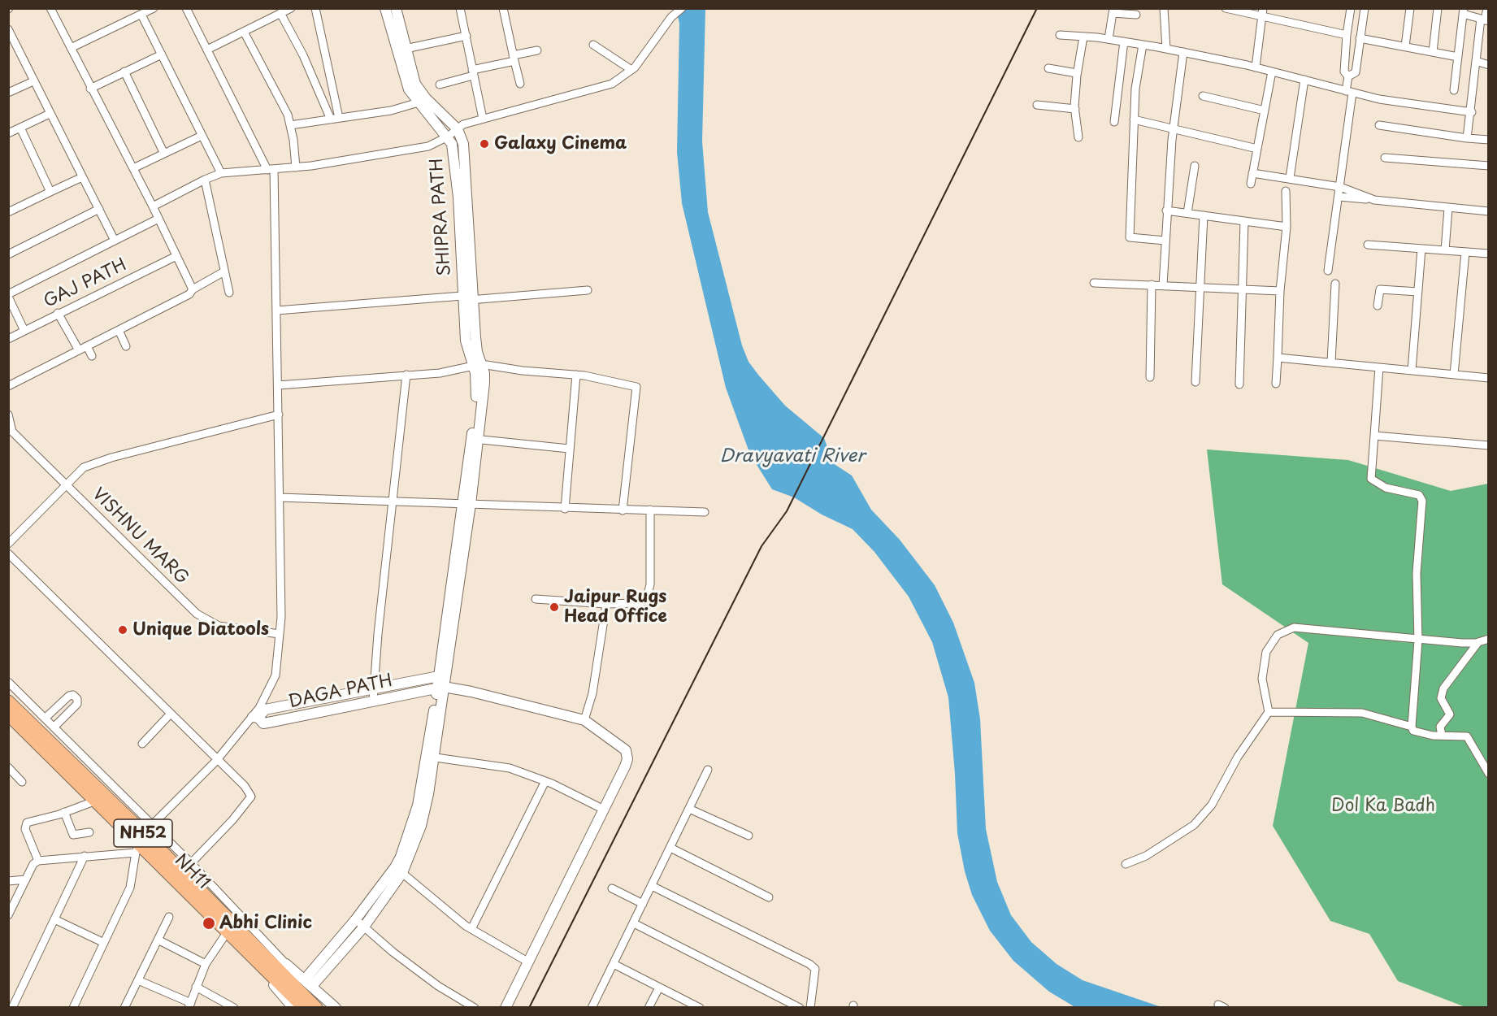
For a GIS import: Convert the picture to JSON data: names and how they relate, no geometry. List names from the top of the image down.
{
  "streets": {
    "highway": ["NH52", "NH11"],
    "street": [
      "SHIPRA PATH",
      "GAJ PATH",
      "VISHNU MARG",
      "DAGA PATH"
    ]
  },
  "crossings": [
    ["NH52", "NH11"]
  ],
  "water": ["Dravyavati River"],
  "parks": ["Dol Ka Badh"],
  "places": [
    "Galaxy Cinema",
    "Jaipur Rugs Head Office",
    "Unique Diatools",
    "Abhi Clinic"
  ]
}
